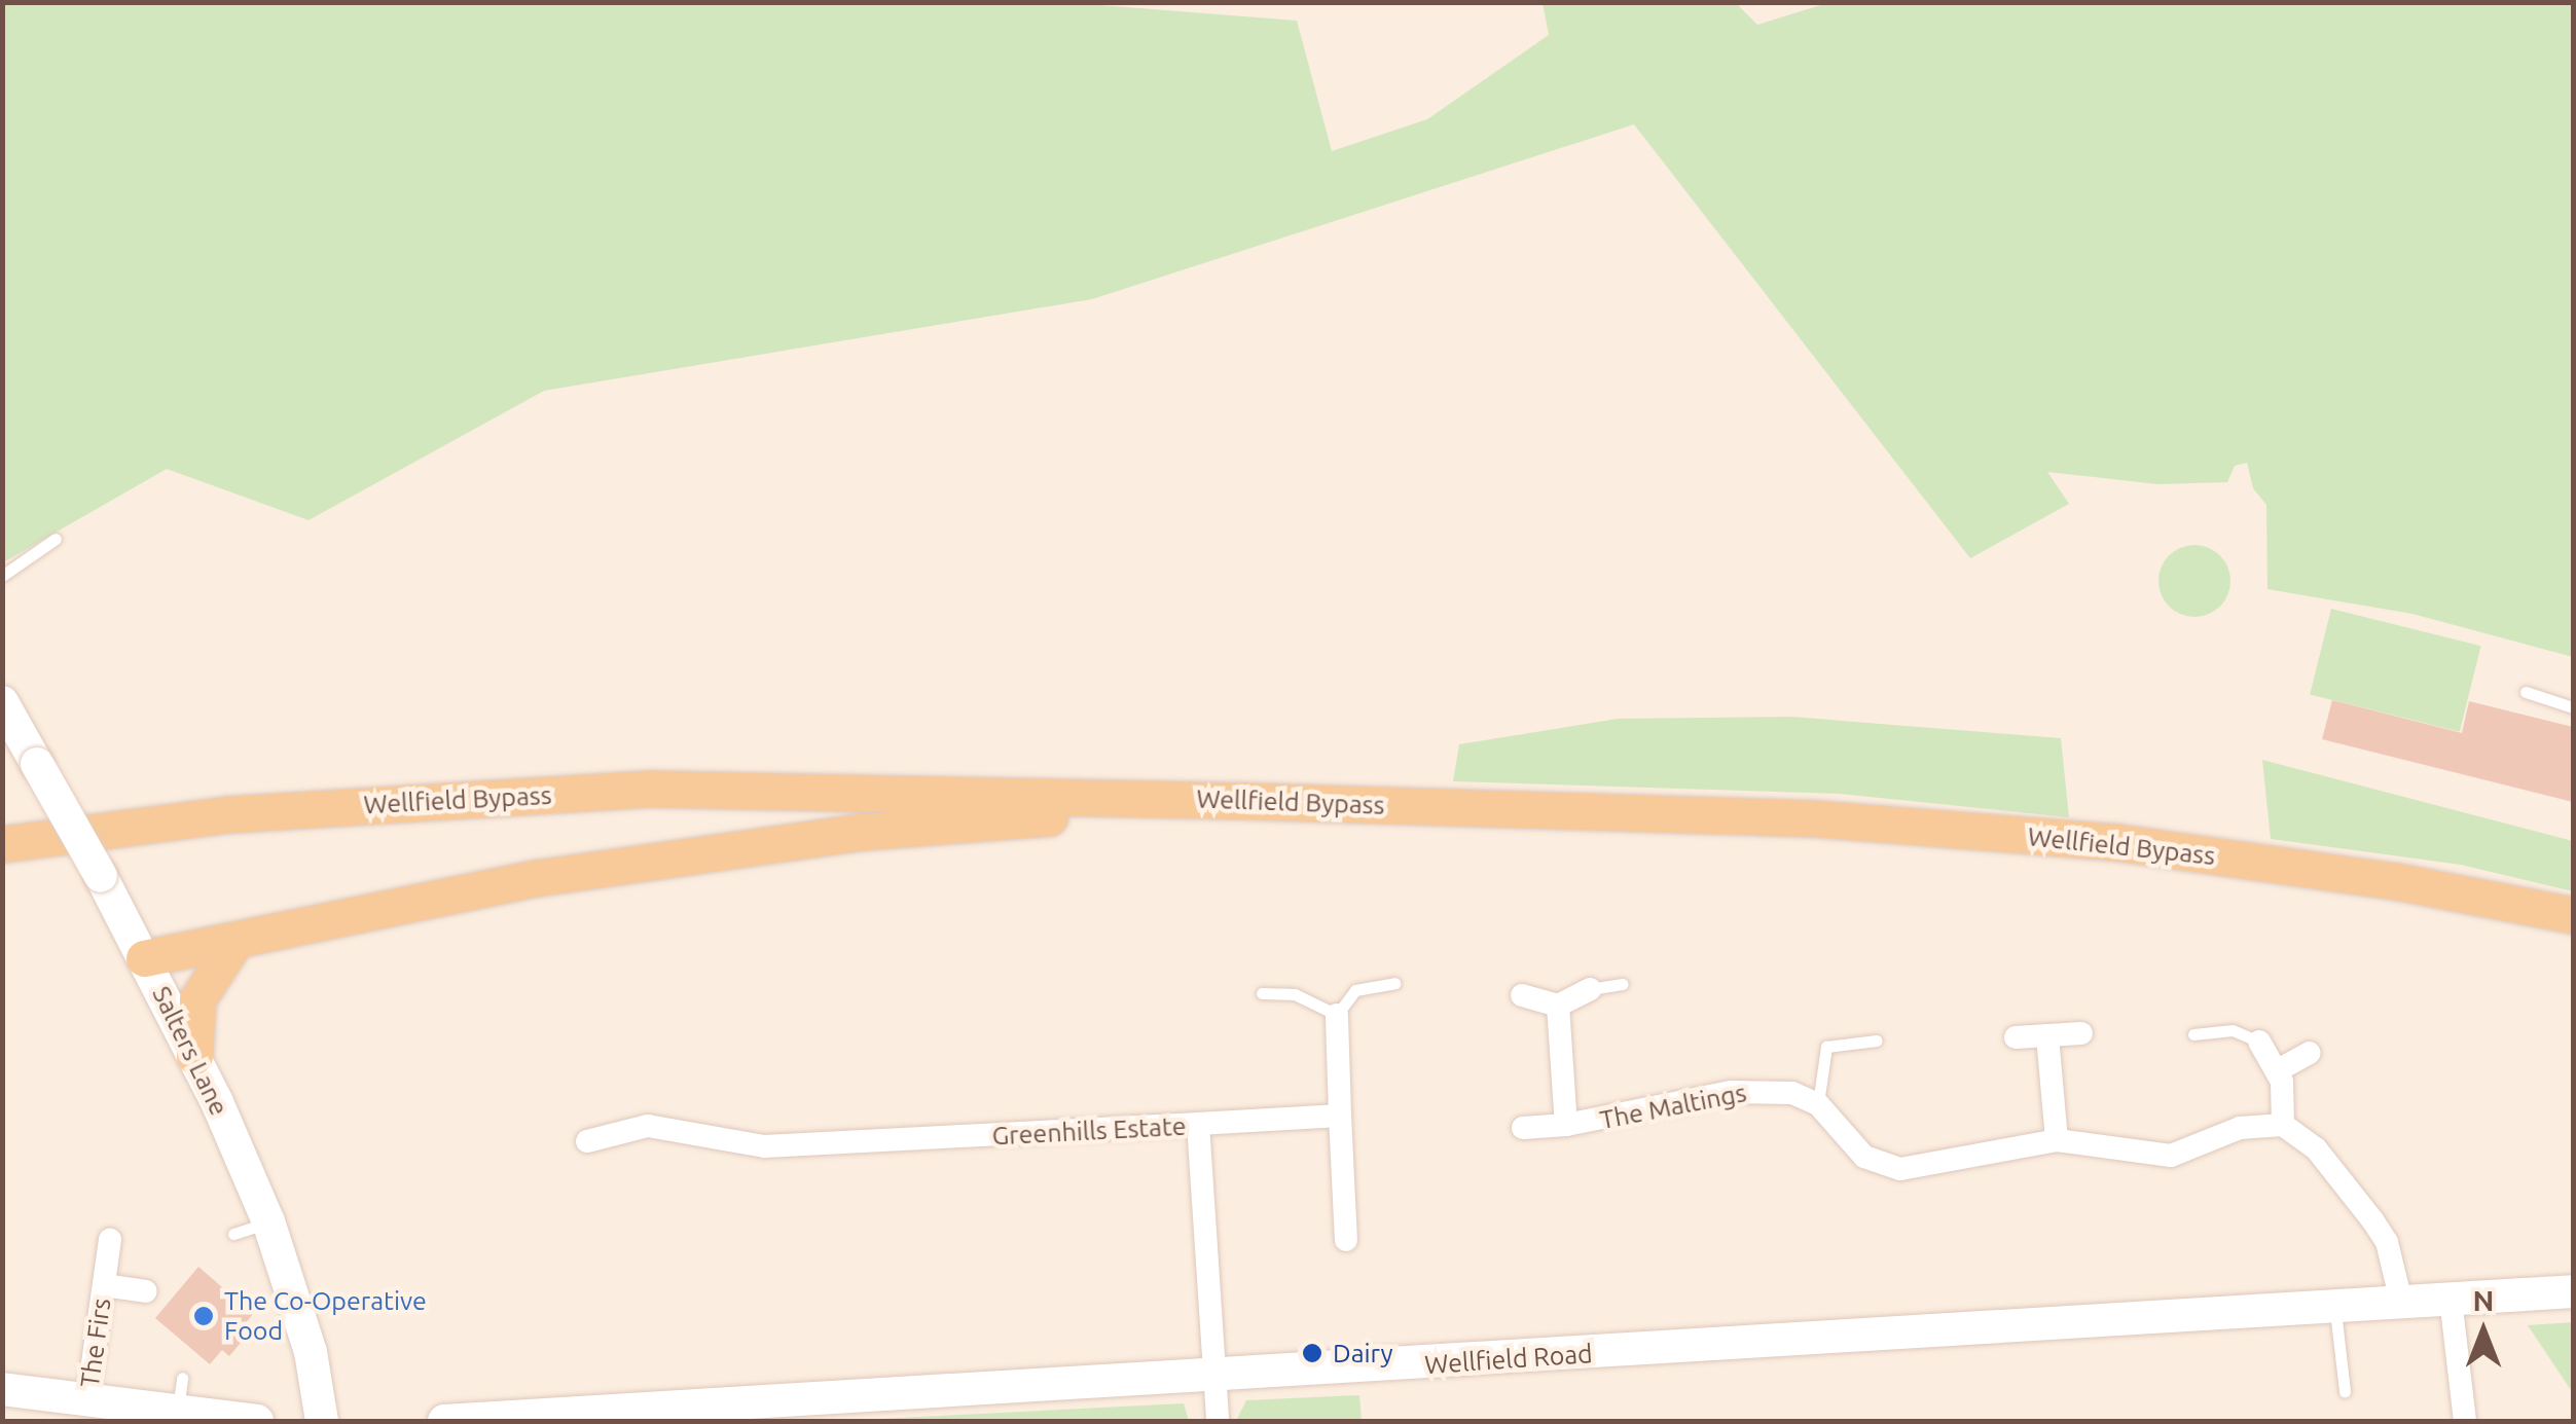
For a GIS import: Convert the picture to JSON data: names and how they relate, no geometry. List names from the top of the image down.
{
  "streets": {
    "main road": ["Wellfield Bypass"],
    "street": [
      "Salters Lane",
      "The Maltings",
      "Greenhills Estate",
      "The Firs",
      "Wellfield Road"
    ]
  },
  "crossings": [
    ["Greenhills Estate", "Wellfield Road"]
  ],
  "places": ["The Co-Operative Food", "Dairy"],
  "north": "top"
}
